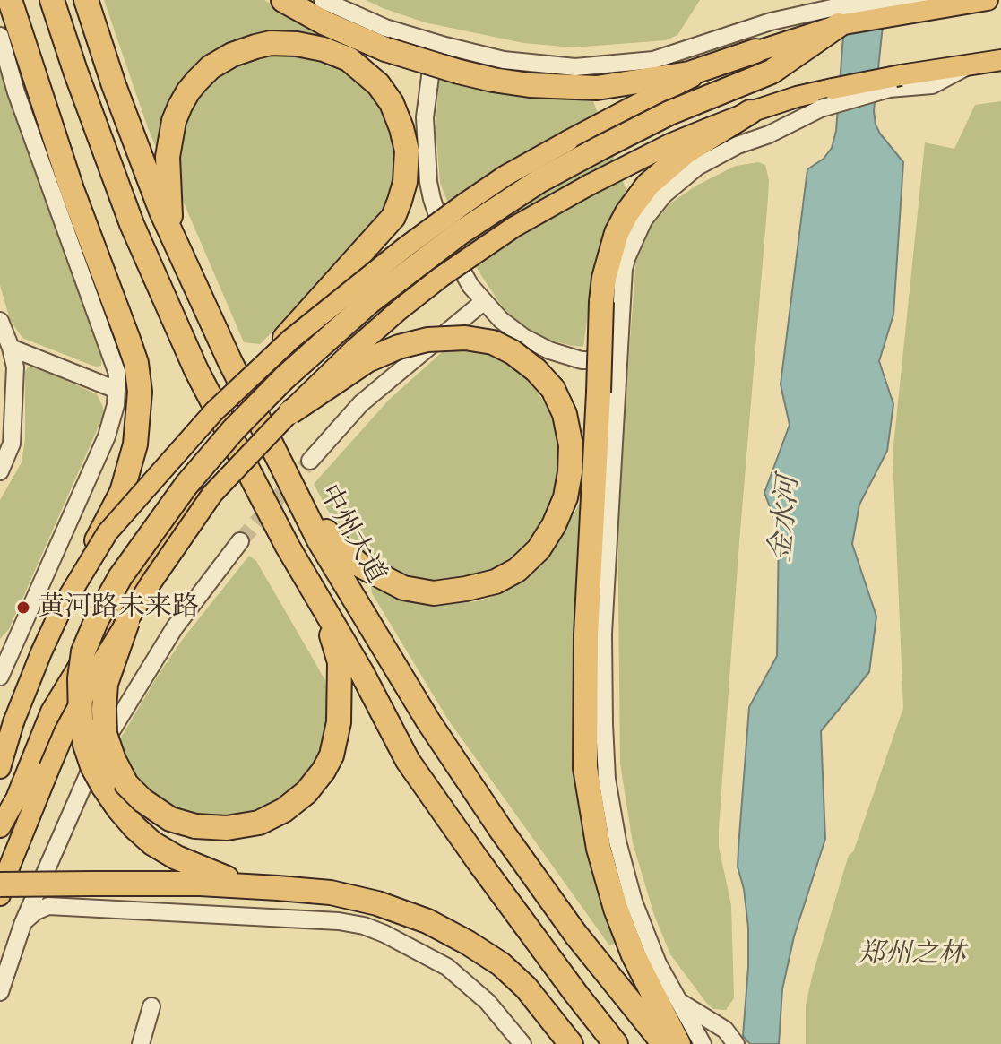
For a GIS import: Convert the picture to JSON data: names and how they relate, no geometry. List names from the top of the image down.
{
  "streets": {
    "highway": ["中州大道"]
  },
  "water": ["金水河"],
  "parks": ["郑州之林"],
  "places": ["黄河路未来路"]
}
